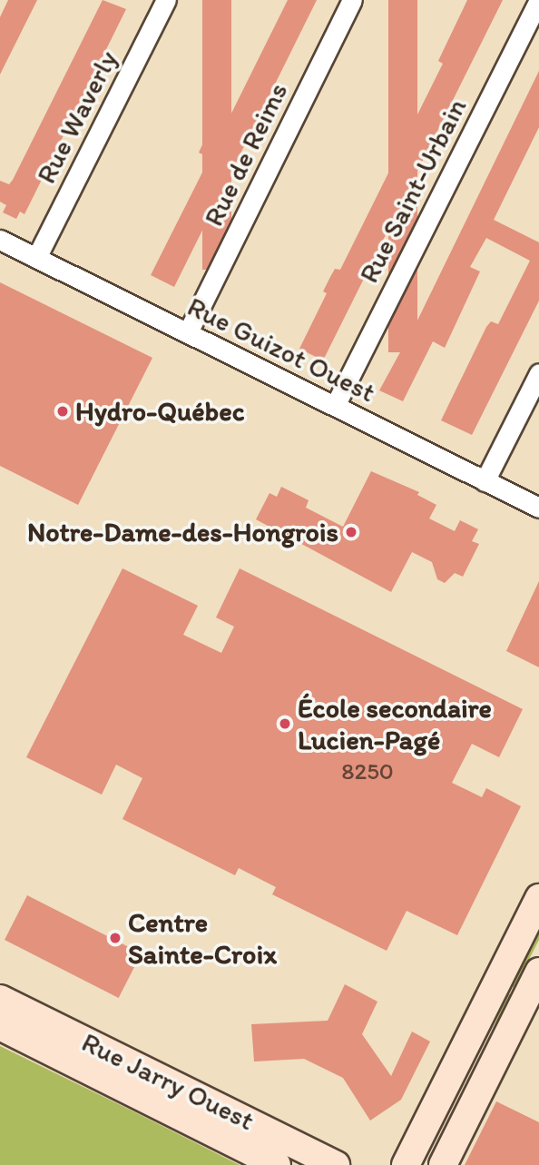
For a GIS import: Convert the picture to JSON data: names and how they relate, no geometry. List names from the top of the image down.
{
  "streets": {
    "main road": ["Rue Jarry Ouest"],
    "street": [
      "Rue Waverly",
      "Rue de Reims",
      "Rue Saint-Urbain",
      "Rue Guizot Ouest"
    ]
  },
  "crossings": [
    ["Rue Waverly", "Rue Guizot Ouest"],
    ["Rue de Reims", "Rue Guizot Ouest"],
    ["Rue Saint-Urbain", "Rue Guizot Ouest"]
  ],
  "places": [
    "Hydro-Québec",
    "Notre-Dame-des-Hongrois",
    "École secondaire Lucien-Pagé",
    "Centre Sainte-Croix"
  ],
  "house_numbers": ["8250"]
}
